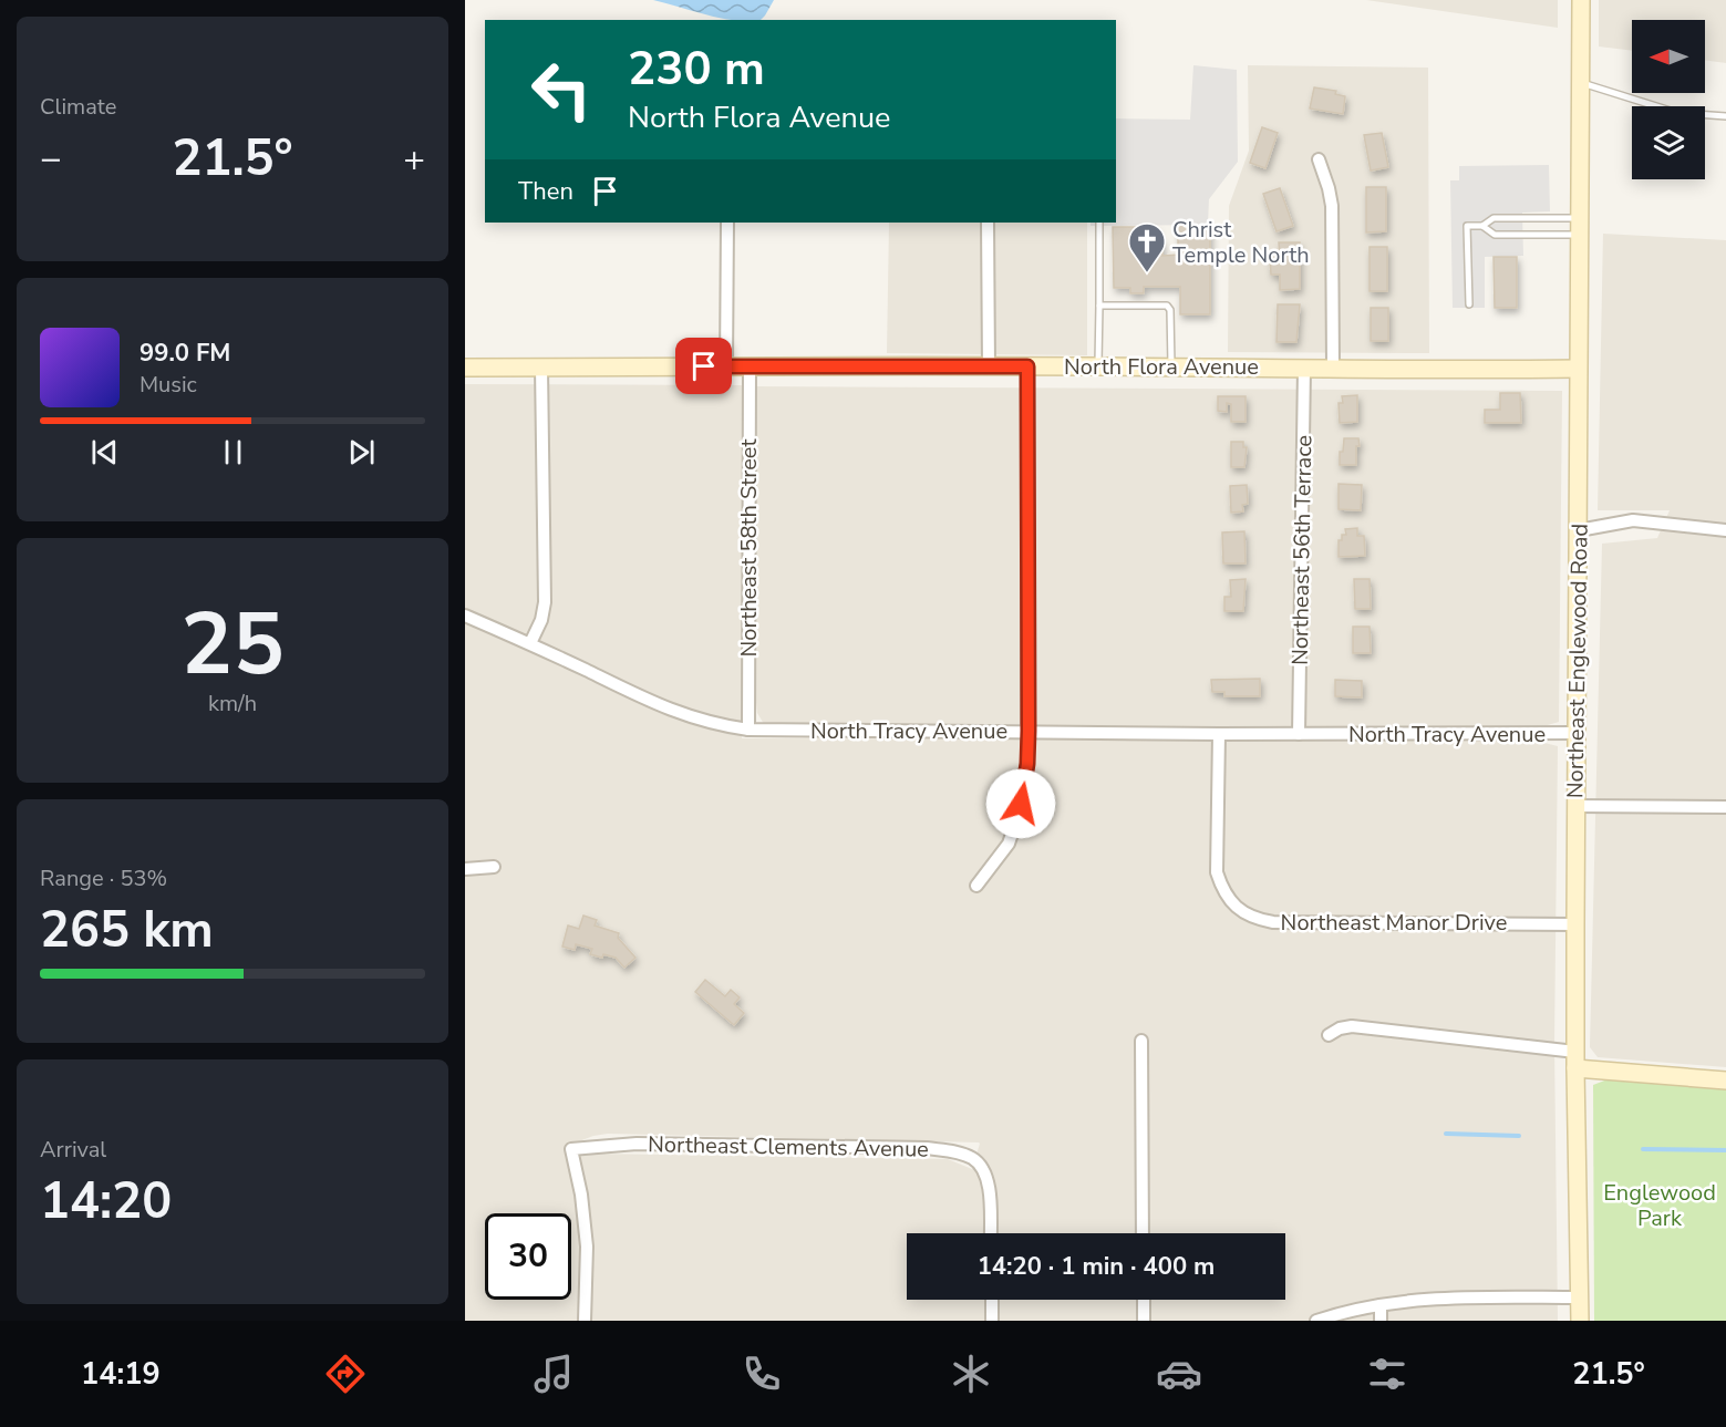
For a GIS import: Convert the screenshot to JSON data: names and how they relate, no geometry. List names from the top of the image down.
{
  "streets": {
    "main road": ["North Flora Avenue", "Northeast Englewood Road"],
    "street": [
      "Northeast 58th Street",
      "Northeast 56th Terrace",
      "North Tracy Avenue",
      "Northeast Manor Drive",
      "Northeast Clements Avenue"
    ]
  },
  "crossings": [
    ["North Flora Avenue", "Northeast 58th Street"],
    ["North Flora Avenue", "Northeast 56th Terrace"],
    ["North Flora Avenue", "Northeast Englewood Road"],
    ["Northeast 58th Street", "North Tracy Avenue"],
    ["Northeast 56th Terrace", "North Tracy Avenue"],
    ["Northeast Englewood Road", "North Tracy Avenue"],
    ["Northeast Englewood Road", "Northeast Manor Drive"],
    ["North Tracy Avenue", "Northeast Manor Drive"]
  ],
  "parks": ["Englewood Park"],
  "places": {
    "church": ["Christ Temple North"]
  },
  "north": "left",
  "page": {
    "tile": [
      "Climate",
      ["25", "km/h"],
      ["Range · 53%", "265 km"],
      ["Arrival", "14:20"]
    ],
    "turn": ["230 m", "North Flora Avenue"],
    "heat": ["−", "21.5°", "+"],
    "then": "Then",
    "song": ["99.0 FM", "Music"],
    "limit": "30",
    "trip": "14:20 · 1 min · 400 m",
    "tabs": ["14:19", "21.5°"]
  }
}
